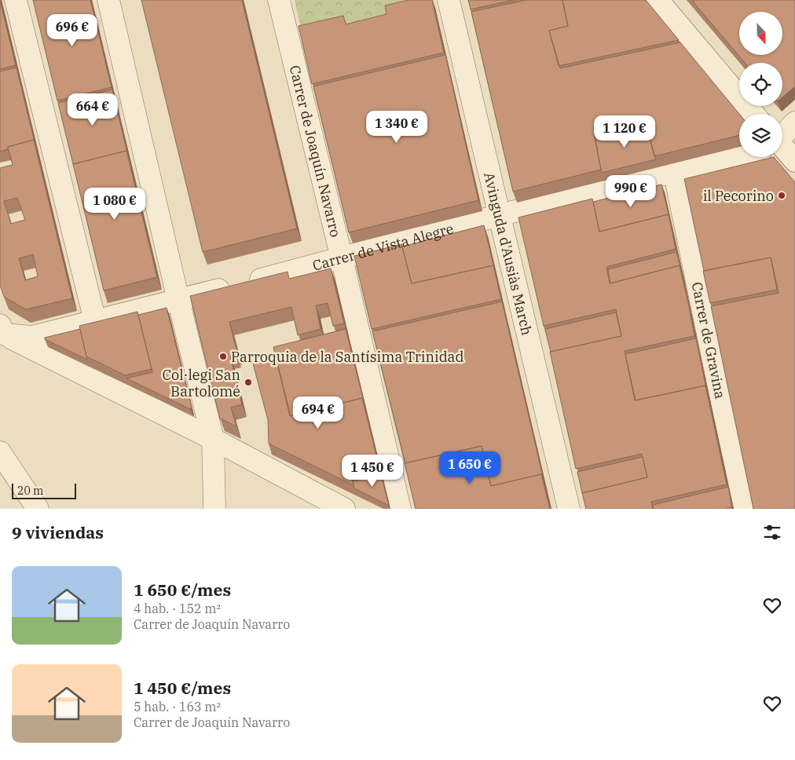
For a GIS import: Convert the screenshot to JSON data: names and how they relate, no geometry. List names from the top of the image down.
{
  "streets": {
    "street": [
      "Carrer de Joaquín Navarro",
      "Carrer de Vista Alegre",
      "Avinguda d'Ausiàs March",
      "Carrer de Gravina"
    ]
  },
  "crossings": [
    ["Carrer de Joaquín Navarro", "Carrer de Vista Alegre"],
    ["Carrer de Vista Alegre", "Avinguda d'Ausiàs March"],
    ["Carrer de Vista Alegre", "Carrer de Gravina"]
  ],
  "places": ["il Pecorino", "Parroquia de la Santísima Trinidad", "Col·legi San Bartolomé"],
  "scale_bar": "20 m",
  "north": "bottom",
  "page": {
    "price": [
      "696 €",
      "664 €",
      "1 340 €",
      "1 120 €",
      "990 €",
      "1 080 €",
      "694 €",
      "1 650 €",
      "1 450 €"
    ],
    "scale": "20 m",
    "heading": "9 viviendas",
    "list": [
      {
        "name": "1 650 €/mes",
        "note": "4 hab. · 152 m² · Carrer de Joaquín Navarro"
      },
      {
        "name": "1 450 €/mes",
        "note": "5 hab. · 163 m² · Carrer de Joaquín Navarro"
      }
    ]
  }
}
